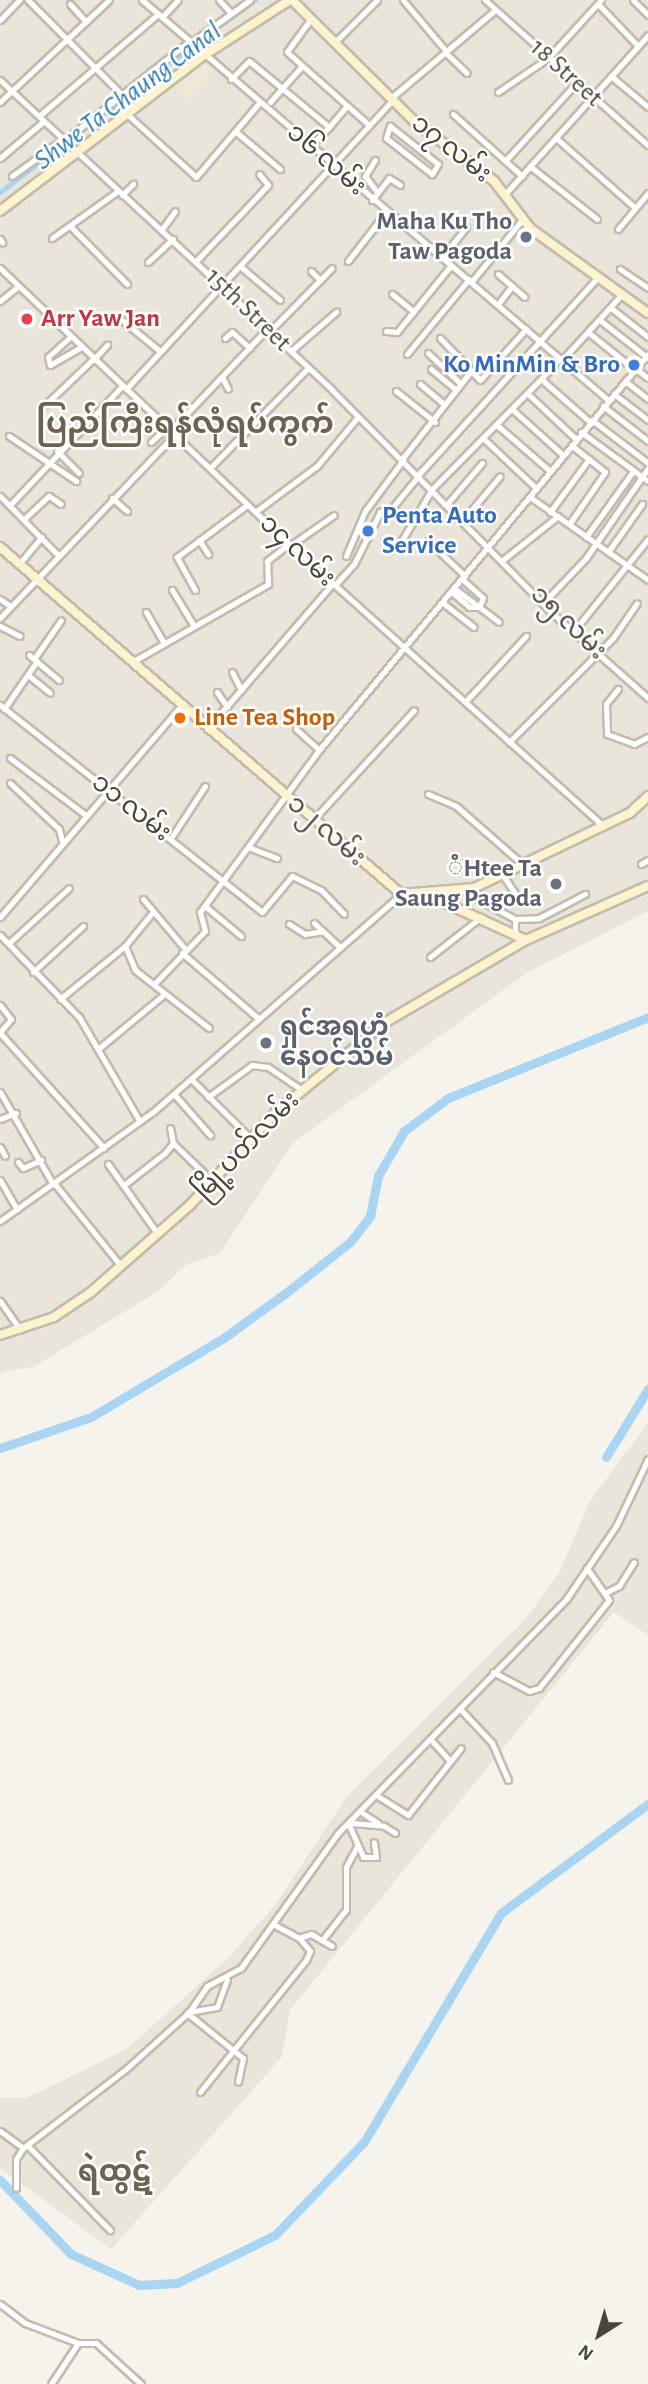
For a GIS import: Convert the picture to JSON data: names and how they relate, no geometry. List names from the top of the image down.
{
  "streets": {
    "main road": ["၁၇ လမ်း", "၁၂ လမ်း", "မြို့ပတ်လမ်း"],
    "street": [
      "18 Street",
      "၁၆ လမ်း",
      "15th Street",
      "၁၄ လမ်း",
      "၁၅ လမ်း",
      "၁၁ လမ်း"
    ]
  },
  "crossings": [
    ["15th Street", "၁၅ လမ်း"],
    ["၁၂ လမ်း", "မြို့ပတ်လမ်း"]
  ],
  "districts": ["ပြည်ကြီးရန်လုံရပ်ကွက်", "ရဲထွဋ်"],
  "water": ["Shwe Ta Chaung Canal"],
  "places": [
    "Maha Ku Tho Taw Pagoda",
    "Arr Yaw Jan",
    "Ko MinMin & Bro",
    "Penta Auto Service",
    "Line Tea Shop",
    "ံHtee Ta Saung Pagoda",
    "ရှင်အရဟံ နေဝင်သိမ်"
  ],
  "north": "bottom left"
}
